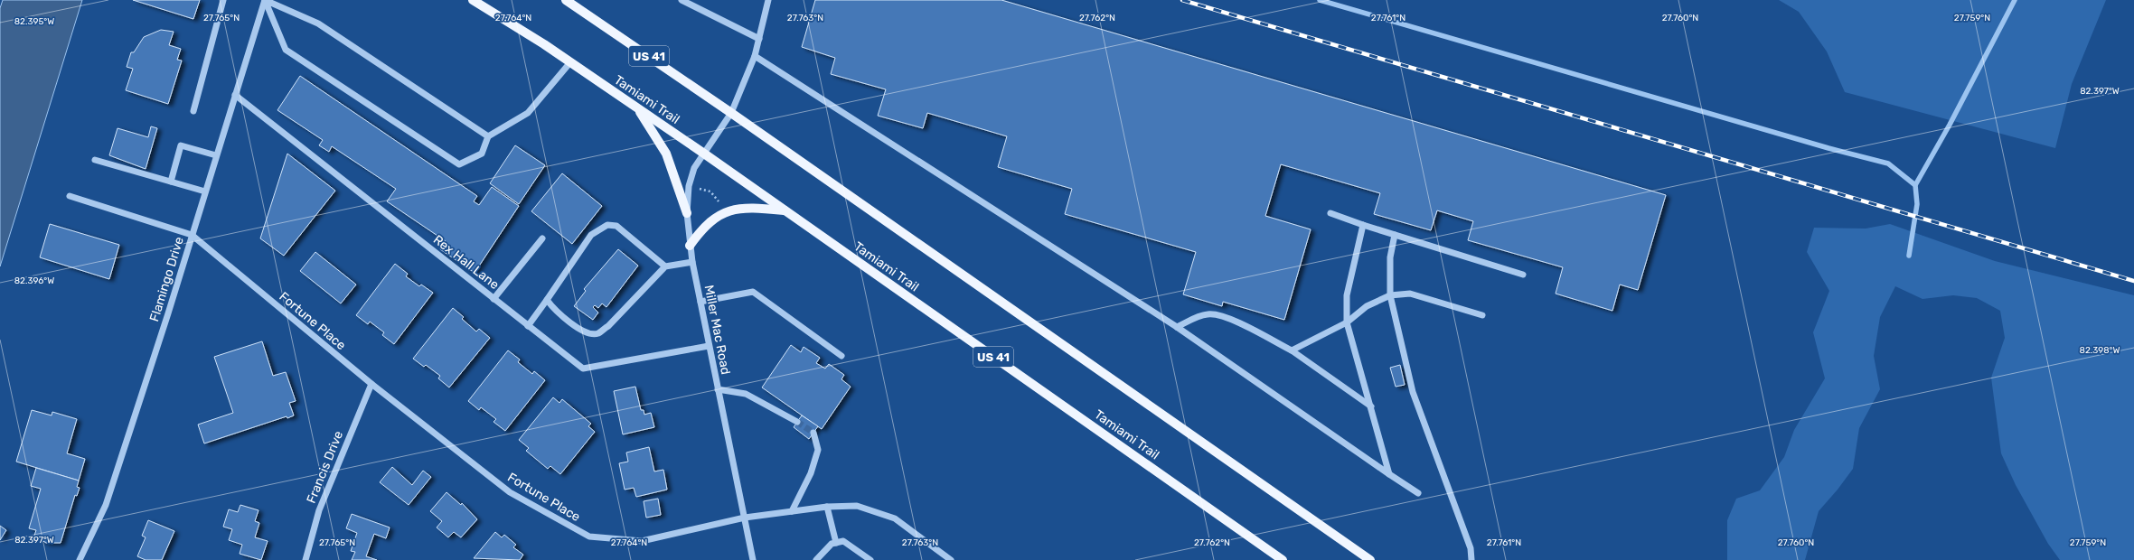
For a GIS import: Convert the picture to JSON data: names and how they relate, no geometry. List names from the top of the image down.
{
  "streets": {
    "main road": ["US 41", "Tamiami Trail"],
    "street": [
      "Rex Hall Lane",
      "Flamingo Drive",
      "Fortune Place",
      "Miller Mac Road",
      "Francis Drive"
    ]
  },
  "crossings": [
    ["US 41", "Miller Mac Road"],
    ["Tamiami Trail", "Miller Mac Road"],
    ["Rex Hall Lane", "Flamingo Drive"],
    ["Rex Hall Lane", "Miller Mac Road"],
    ["Flamingo Drive", "Fortune Place"],
    ["Fortune Place", "Miller Mac Road"],
    ["Fortune Place", "Francis Drive"]
  ],
  "coordinates": [
    "27.765°N",
    "27.764°N",
    "27.763°N",
    "27.762°N",
    "27.761°N",
    "27.760°N",
    "27.759°N",
    "82.395°W",
    "82.397°W",
    "82.396°W",
    "82.398°W"
  ]
}
